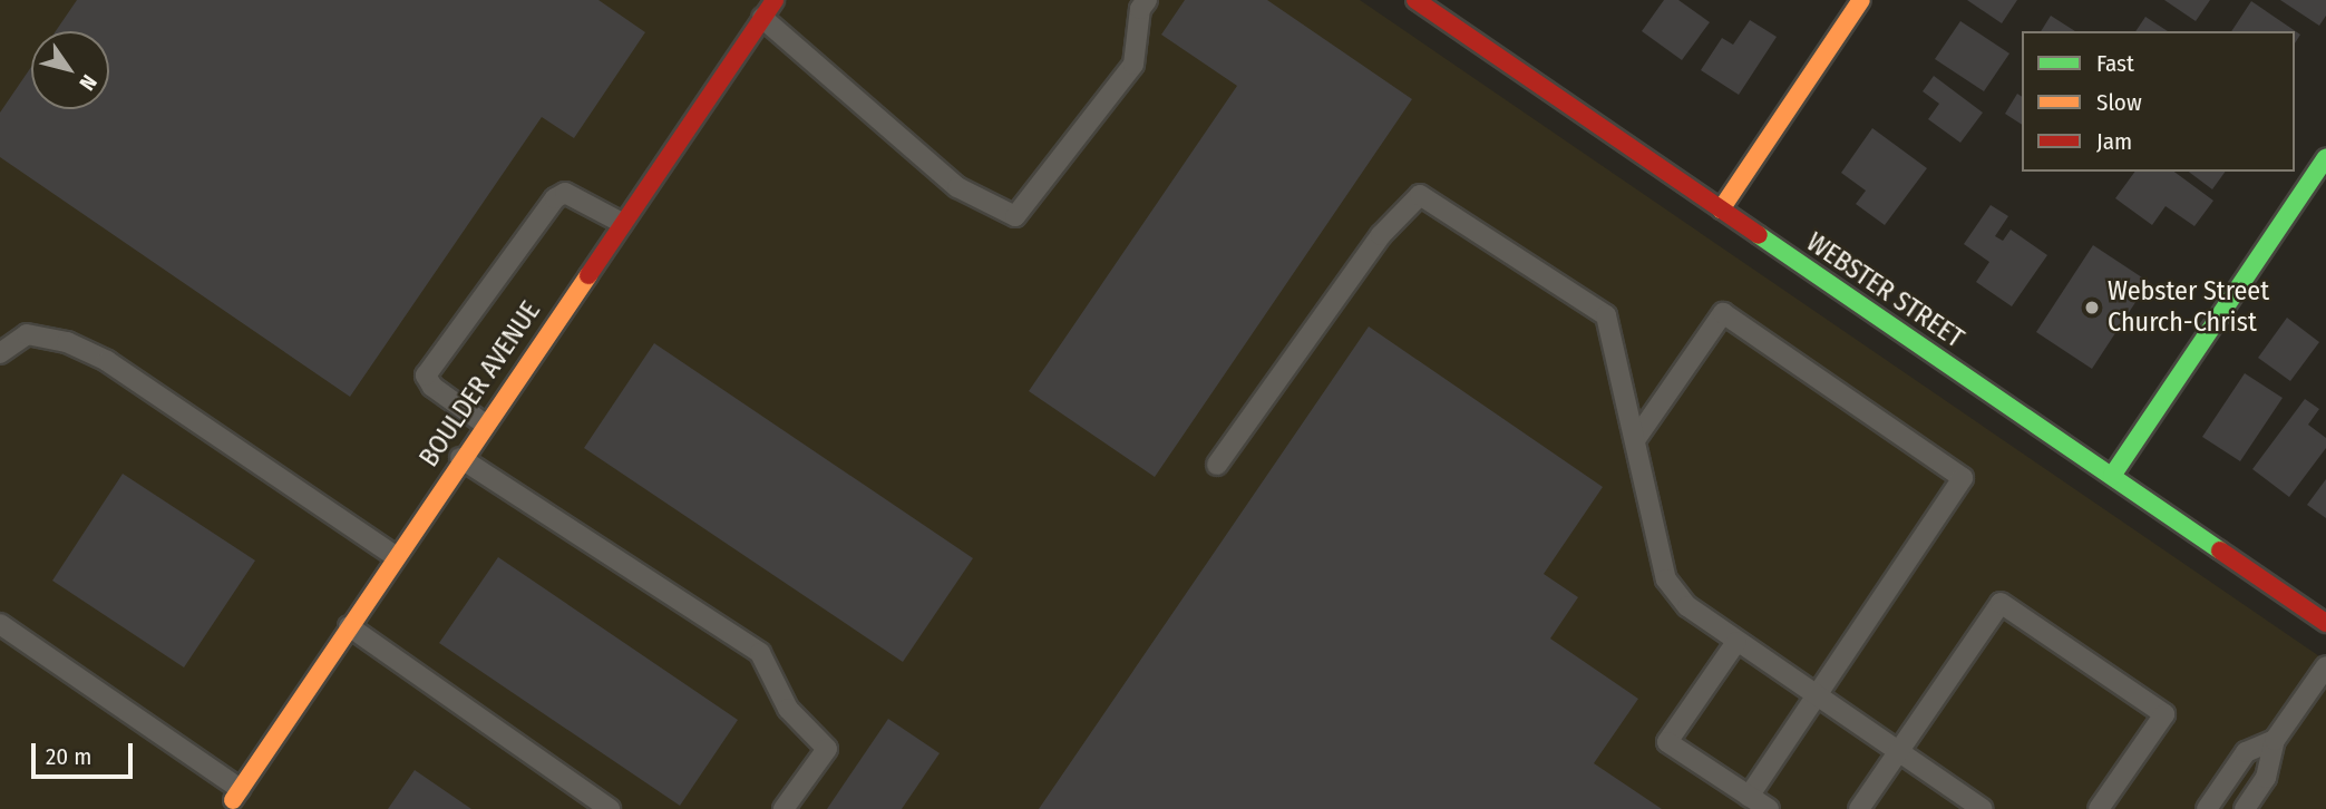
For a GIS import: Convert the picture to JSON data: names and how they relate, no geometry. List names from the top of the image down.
{
  "streets": {
    "street": ["WEBSTER STREET", "BOULDER AVENUE"]
  },
  "places": ["Webster Street Church-Christ"],
  "legend": ["Fast", "Slow", "Jam"],
  "scale_bar": "20 m",
  "north": "bottom right"
}
